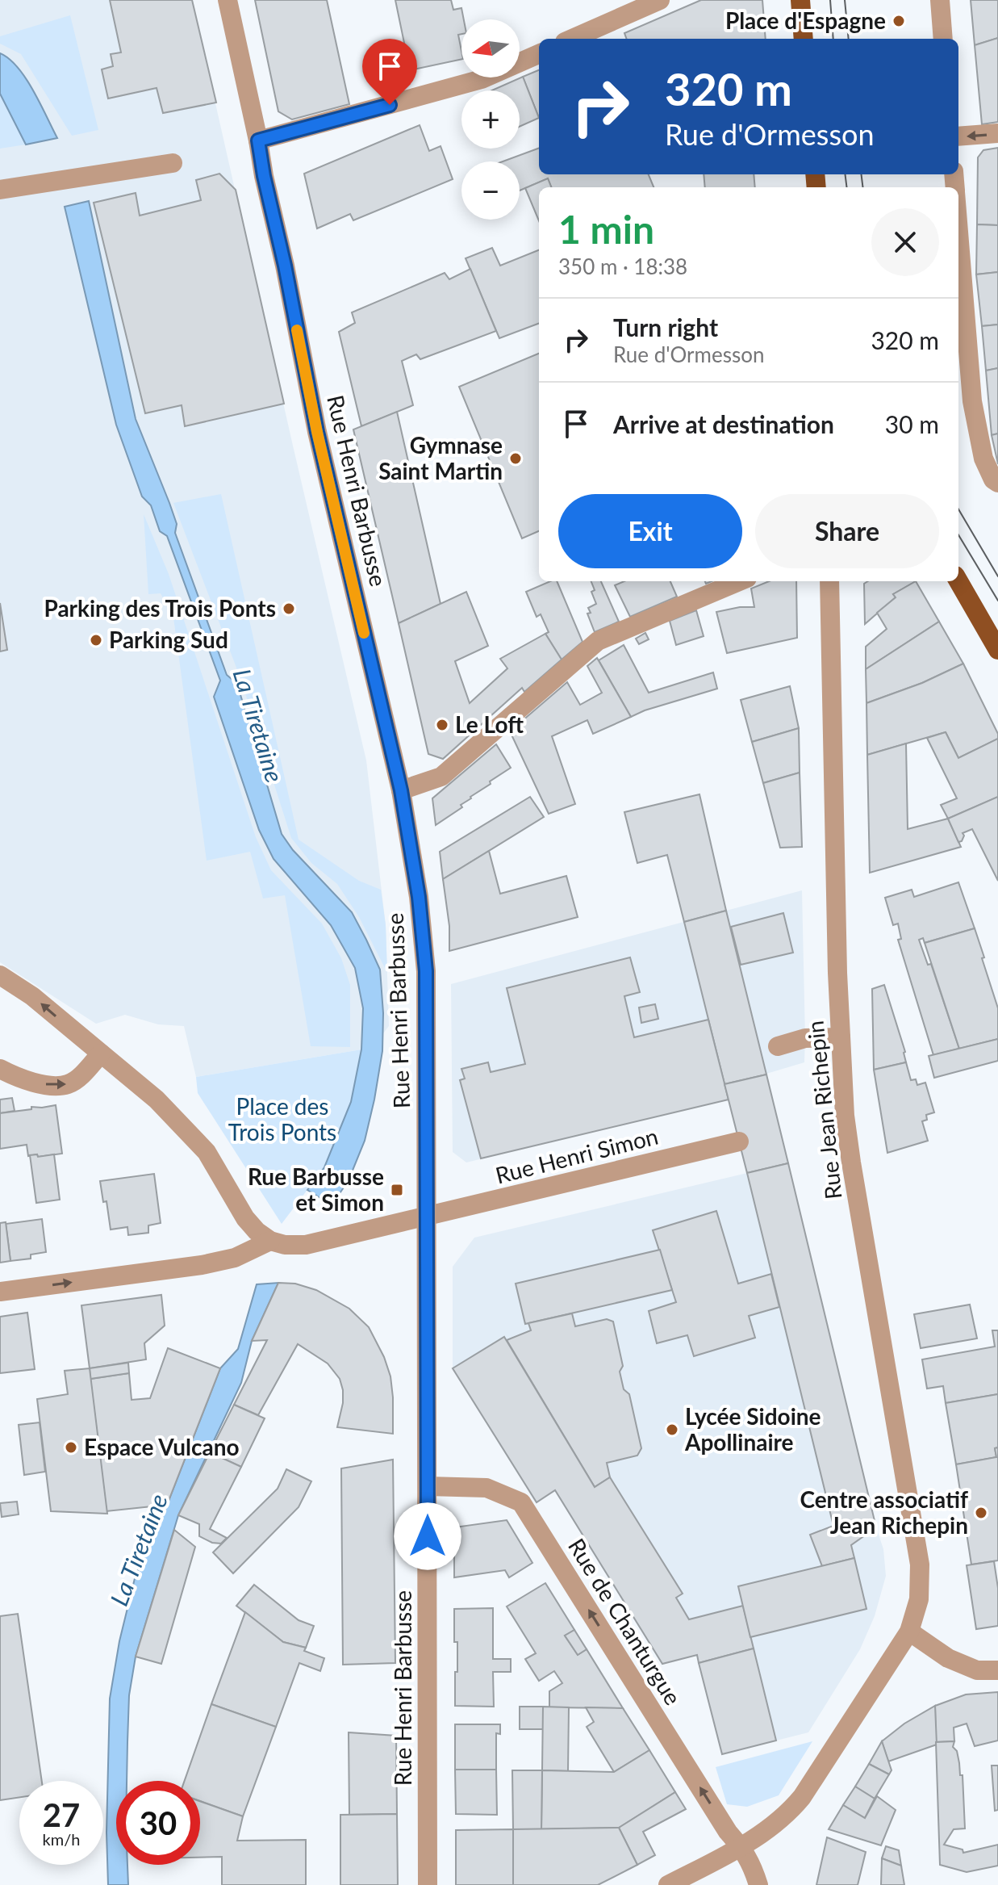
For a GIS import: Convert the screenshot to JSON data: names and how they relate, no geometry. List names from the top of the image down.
{
  "streets": {
    "street": [
      "Rue Henri Barbusse",
      "Rue Jean Richepin",
      "Rue Henri Simon",
      "Rue de Chanturgue"
    ]
  },
  "crossings": [
    ["Rue Henri Barbusse", "Rue Henri Simon"],
    ["Rue Henri Barbusse", "Rue de Chanturgue"],
    ["Rue Jean Richepin", "Rue de Chanturgue"]
  ],
  "one_way": ["Rue de Chanturgue"],
  "water": ["La Tiretaine"],
  "parks": ["Place des Trois Ponts"],
  "places": {
    "other": [
      "Place d'Espagne",
      "Gymnase Saint Martin",
      "Parking des Trois Ponts",
      "Parking Sud",
      "Le Loft",
      "Lycée Sidoine Apollinaire",
      "Espace Vulcano",
      "Centre associatif Jean Richepin"
    ],
    "transit": ["Rue Barbusse et Simon"]
  },
  "north": "left",
  "page": {
    "map_buttons": ["+", "−"],
    "turn": ["320 m", "Rue d'Ormesson"],
    "heading": ["1 min", "350 m · 18:38"],
    "list": [
      {
        "name": "Turn right",
        "note": "Rue d'Ormesson",
        "value": "320 m"
      },
      {
        "name": "Arrive at destination",
        "value": "30 m"
      }
    ],
    "buttons": ["Exit", "Share"],
    "speed": "27 km/h",
    "limit": "30"
  }
}
